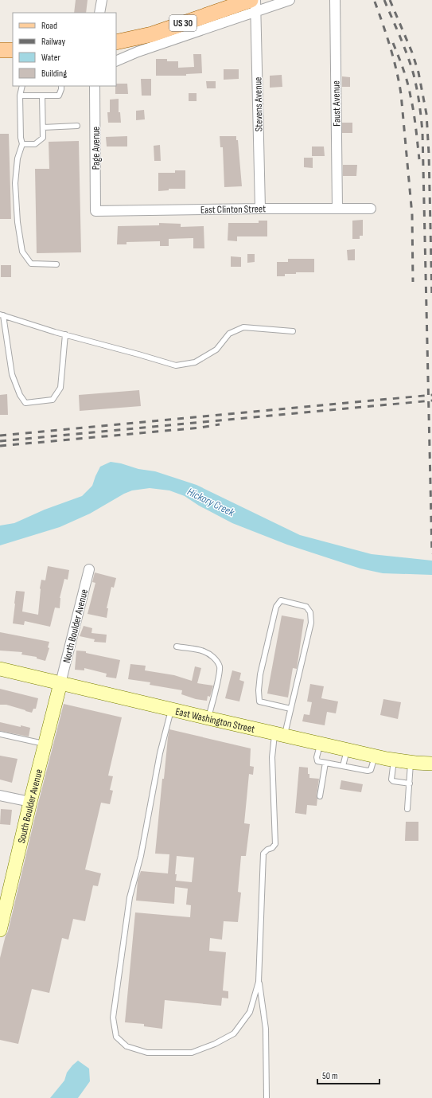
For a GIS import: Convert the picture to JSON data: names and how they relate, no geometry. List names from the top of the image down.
{
  "streets": {
    "main road": ["US 30"],
    "street": [
      "Faust Avenue",
      "Stevens Avenue",
      "Page Avenue",
      "East Clinton Street",
      "North Boulder Avenue",
      "East Washington Street",
      "South Boulder Avenue"
    ]
  },
  "crossings": [
    ["US 30", "Stevens Avenue"],
    ["Faust Avenue", "East Clinton Street"],
    ["Stevens Avenue", "East Clinton Street"],
    ["Page Avenue", "East Clinton Street"],
    ["North Boulder Avenue", "East Washington Street"],
    ["North Boulder Avenue", "South Boulder Avenue"],
    ["East Washington Street", "South Boulder Avenue"]
  ],
  "water": ["Hickory Creek"],
  "legend": [
    "Road",
    "Railway",
    "Water",
    "Building"
  ],
  "scale_bar": "50 m"
}
